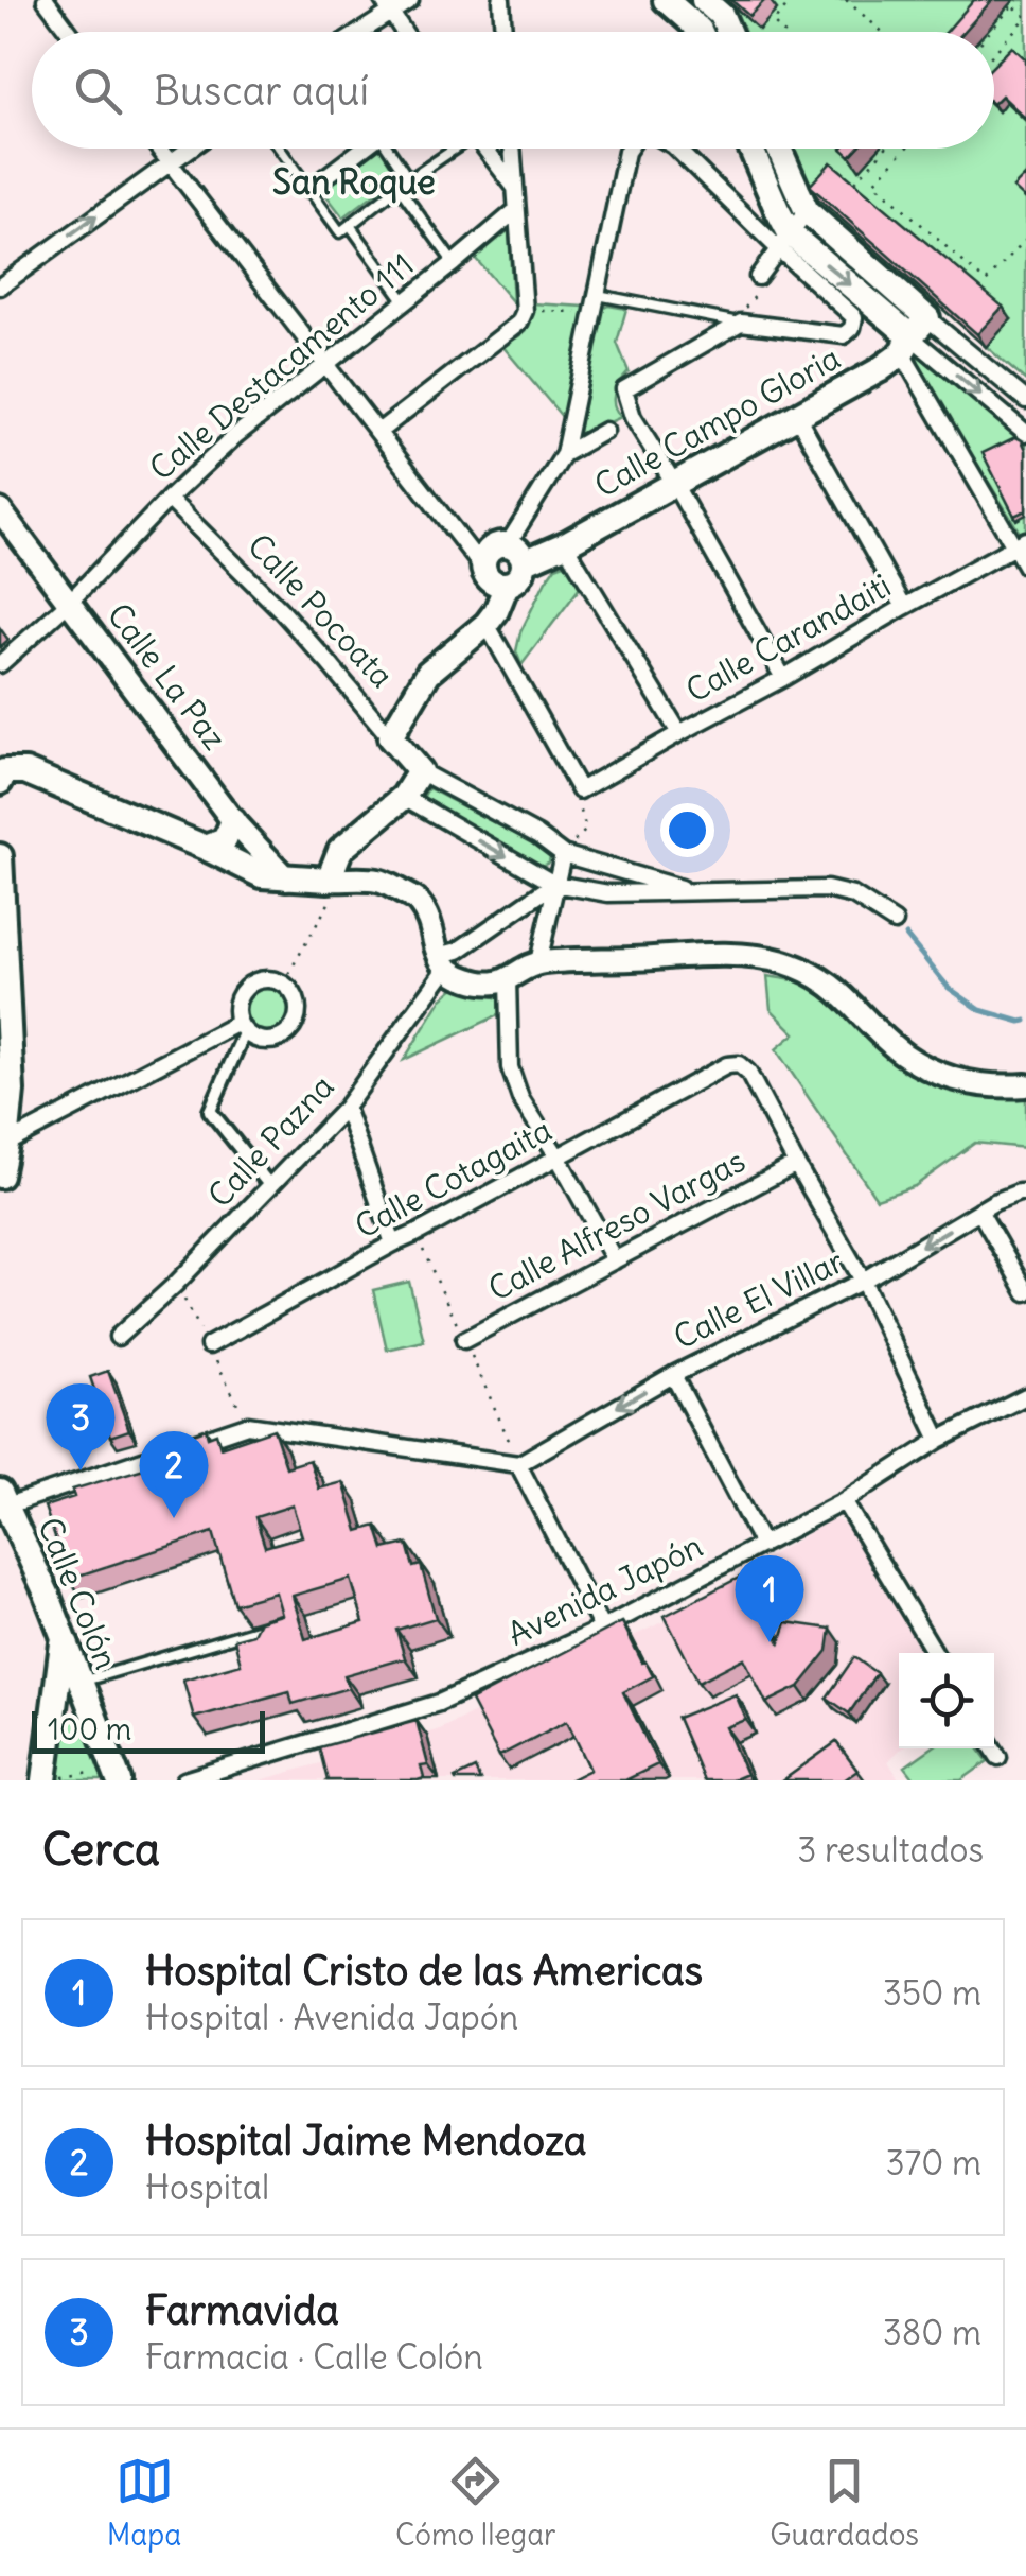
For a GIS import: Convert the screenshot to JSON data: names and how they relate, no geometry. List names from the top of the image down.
{
  "streets": {
    "main road": [
      "Calle Campo Gloria",
      "Calle Pocoata",
      "Calle La Paz",
      "Calle Colón"
    ],
    "street": [
      "Calle Destacamento 111",
      "Calle Carandaiti",
      "Calle Pazna",
      "Calle Cotagaita",
      "Calle Alfreso Vargas",
      "Calle El Villar",
      "Avenida Japón"
    ]
  },
  "crossings": [
    ["Calle Destacamento 111", "Calle Pocoata"],
    ["Calle Destacamento 111", "Calle La Paz"],
    ["Calle Cotagaita", "Calle Alfreso Vargas"]
  ],
  "one_way": ["Calle El Villar"],
  "districts": ["San Roque"],
  "scale_bar": "100 m",
  "page": {
    "search": "Buscar aquí",
    "pins": ["3", "2", "1"],
    "scale": "100 m",
    "heading": ["Cerca", "3 resultados"],
    "list": [
      {
        "mark": "1",
        "name": "Hospital Cristo de las Americas",
        "note": "Hospital · Avenida Japón",
        "value": "350 m"
      },
      {
        "mark": "2",
        "name": "Hospital Jaime Mendoza",
        "note": "Hospital",
        "value": "370 m"
      },
      {
        "mark": "3",
        "name": "Farmavida",
        "note": "Farmacia · Calle Colón",
        "value": "380 m"
      }
    ],
    "nav": ["Mapa", "Cómo llegar", "Guardados"]
  }
}
